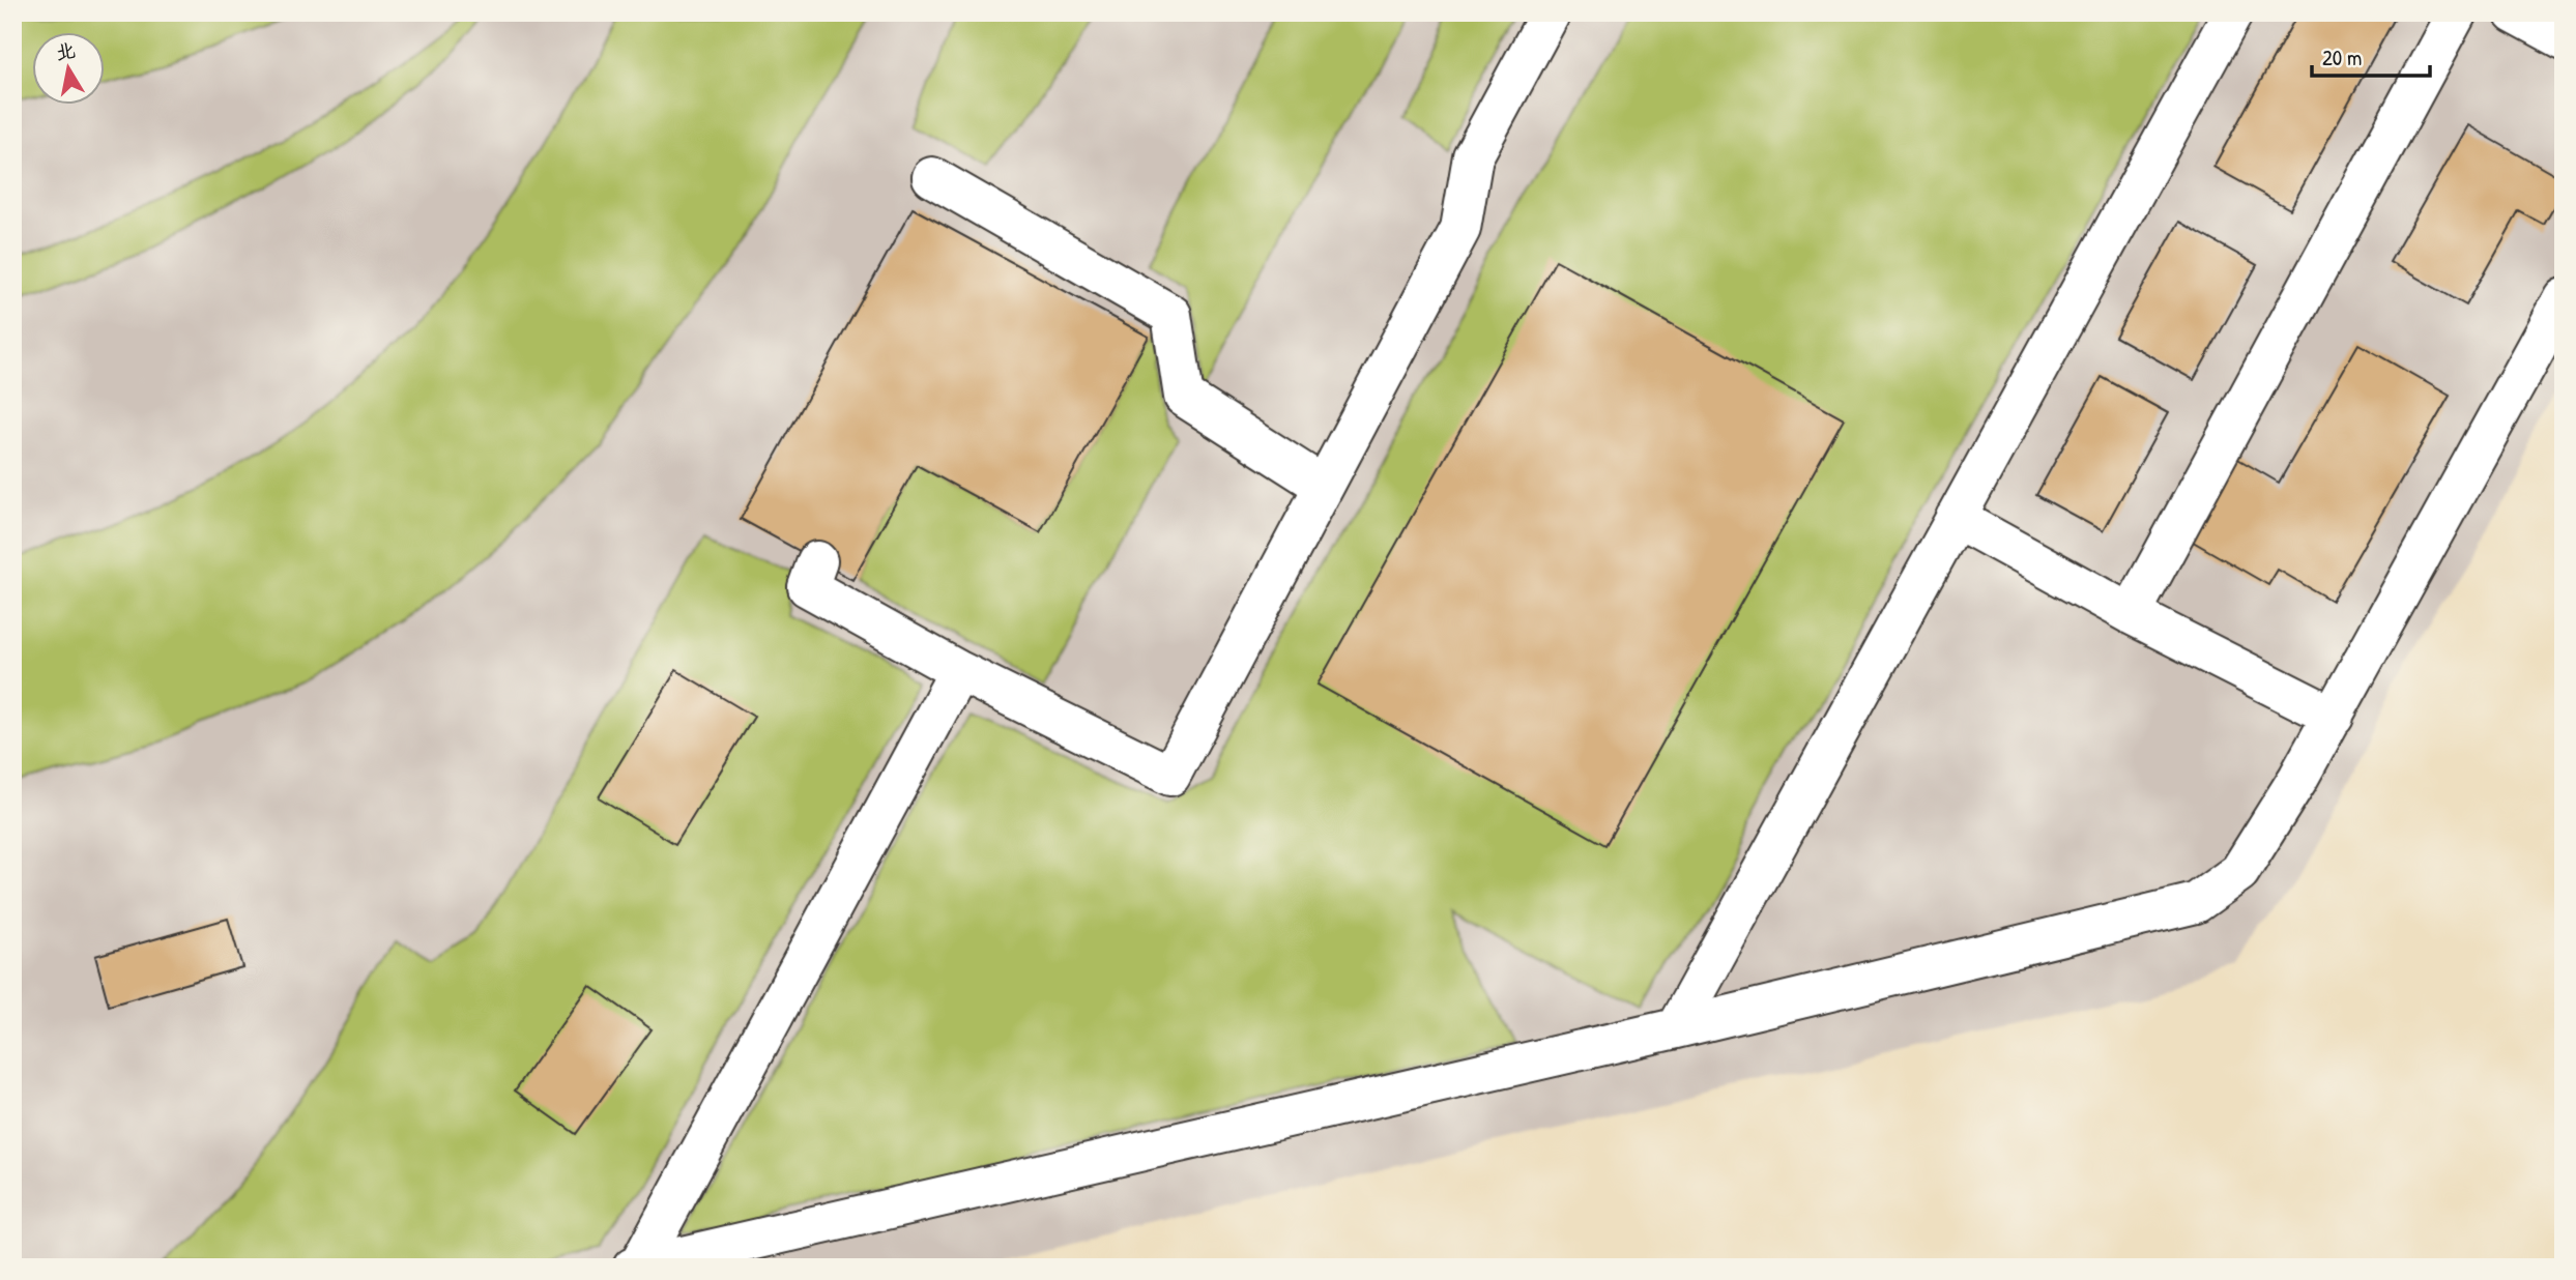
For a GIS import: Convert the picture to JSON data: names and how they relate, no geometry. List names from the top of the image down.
{
  "scale_bar": "20 m",
  "north": "top"
}
